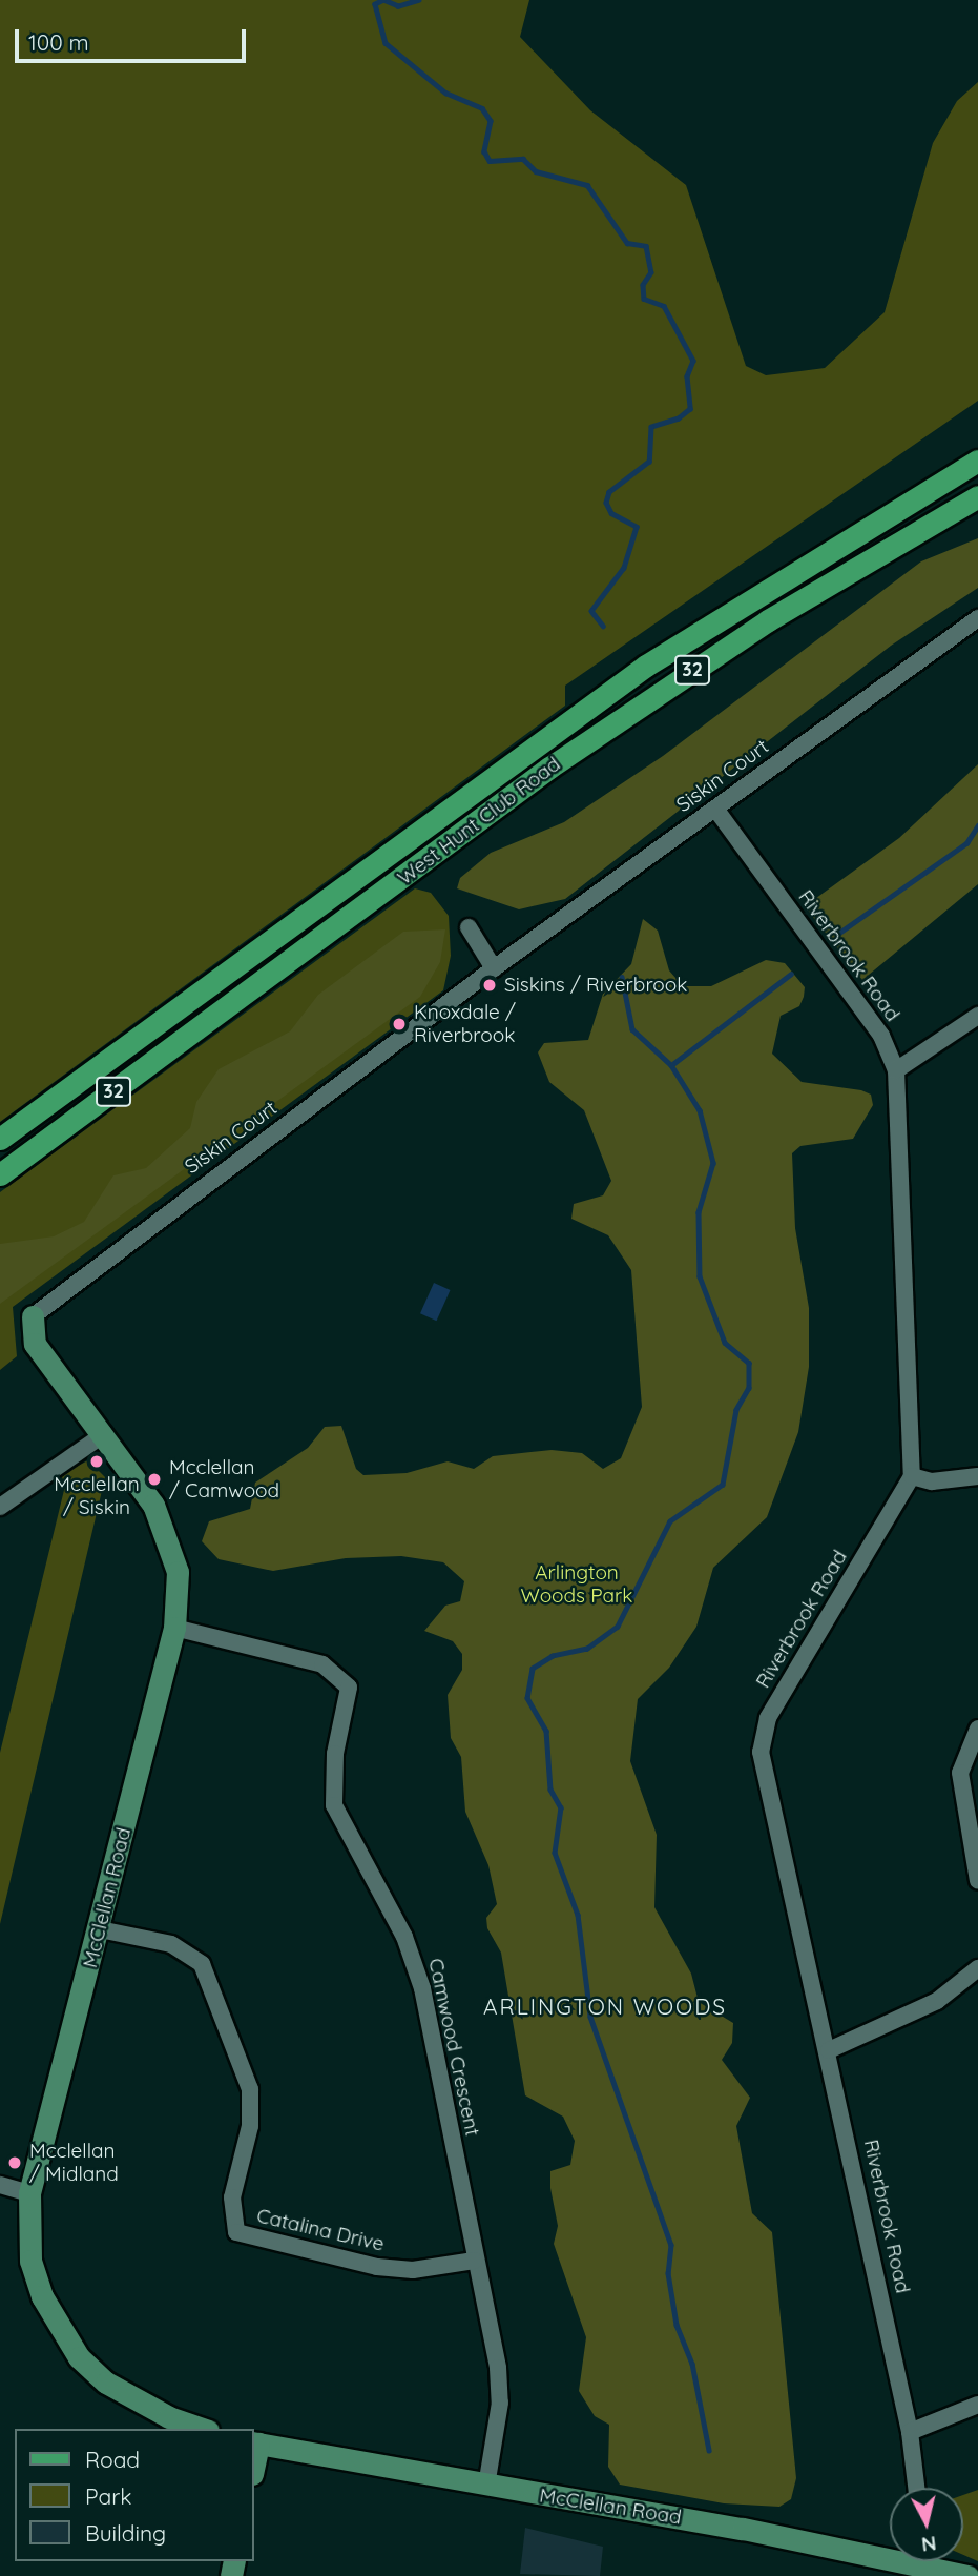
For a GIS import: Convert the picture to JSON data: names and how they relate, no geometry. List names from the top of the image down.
{
  "streets": {
    "main road": ["32", "West Hunt Club Road"],
    "street": [
      "Siskin Court",
      "Riverbrook Road",
      "McClellan Road",
      "Camwood Crescent",
      "Catalina Drive"
    ]
  },
  "crossings": [
    ["Siskin Court", "Riverbrook Road"],
    ["Siskin Court", "McClellan Road"],
    ["McClellan Road", "Camwood Crescent"],
    ["McClellan Road", "Catalina Drive"],
    ["Camwood Crescent", "Catalina Drive"]
  ],
  "districts": ["ARLINGTON WOODS"],
  "parks": ["Arlington Woods Park"],
  "places": [
    "Siskins / Riverbrook",
    "Knoxdale / Riverbrook",
    "Mcclellan / Siskin",
    "Mcclellan / Camwood",
    "Mcclellan / Midland"
  ],
  "legend": ["Road", "Park", "Building"],
  "scale_bar": "100 m",
  "north": "bottom"
}
